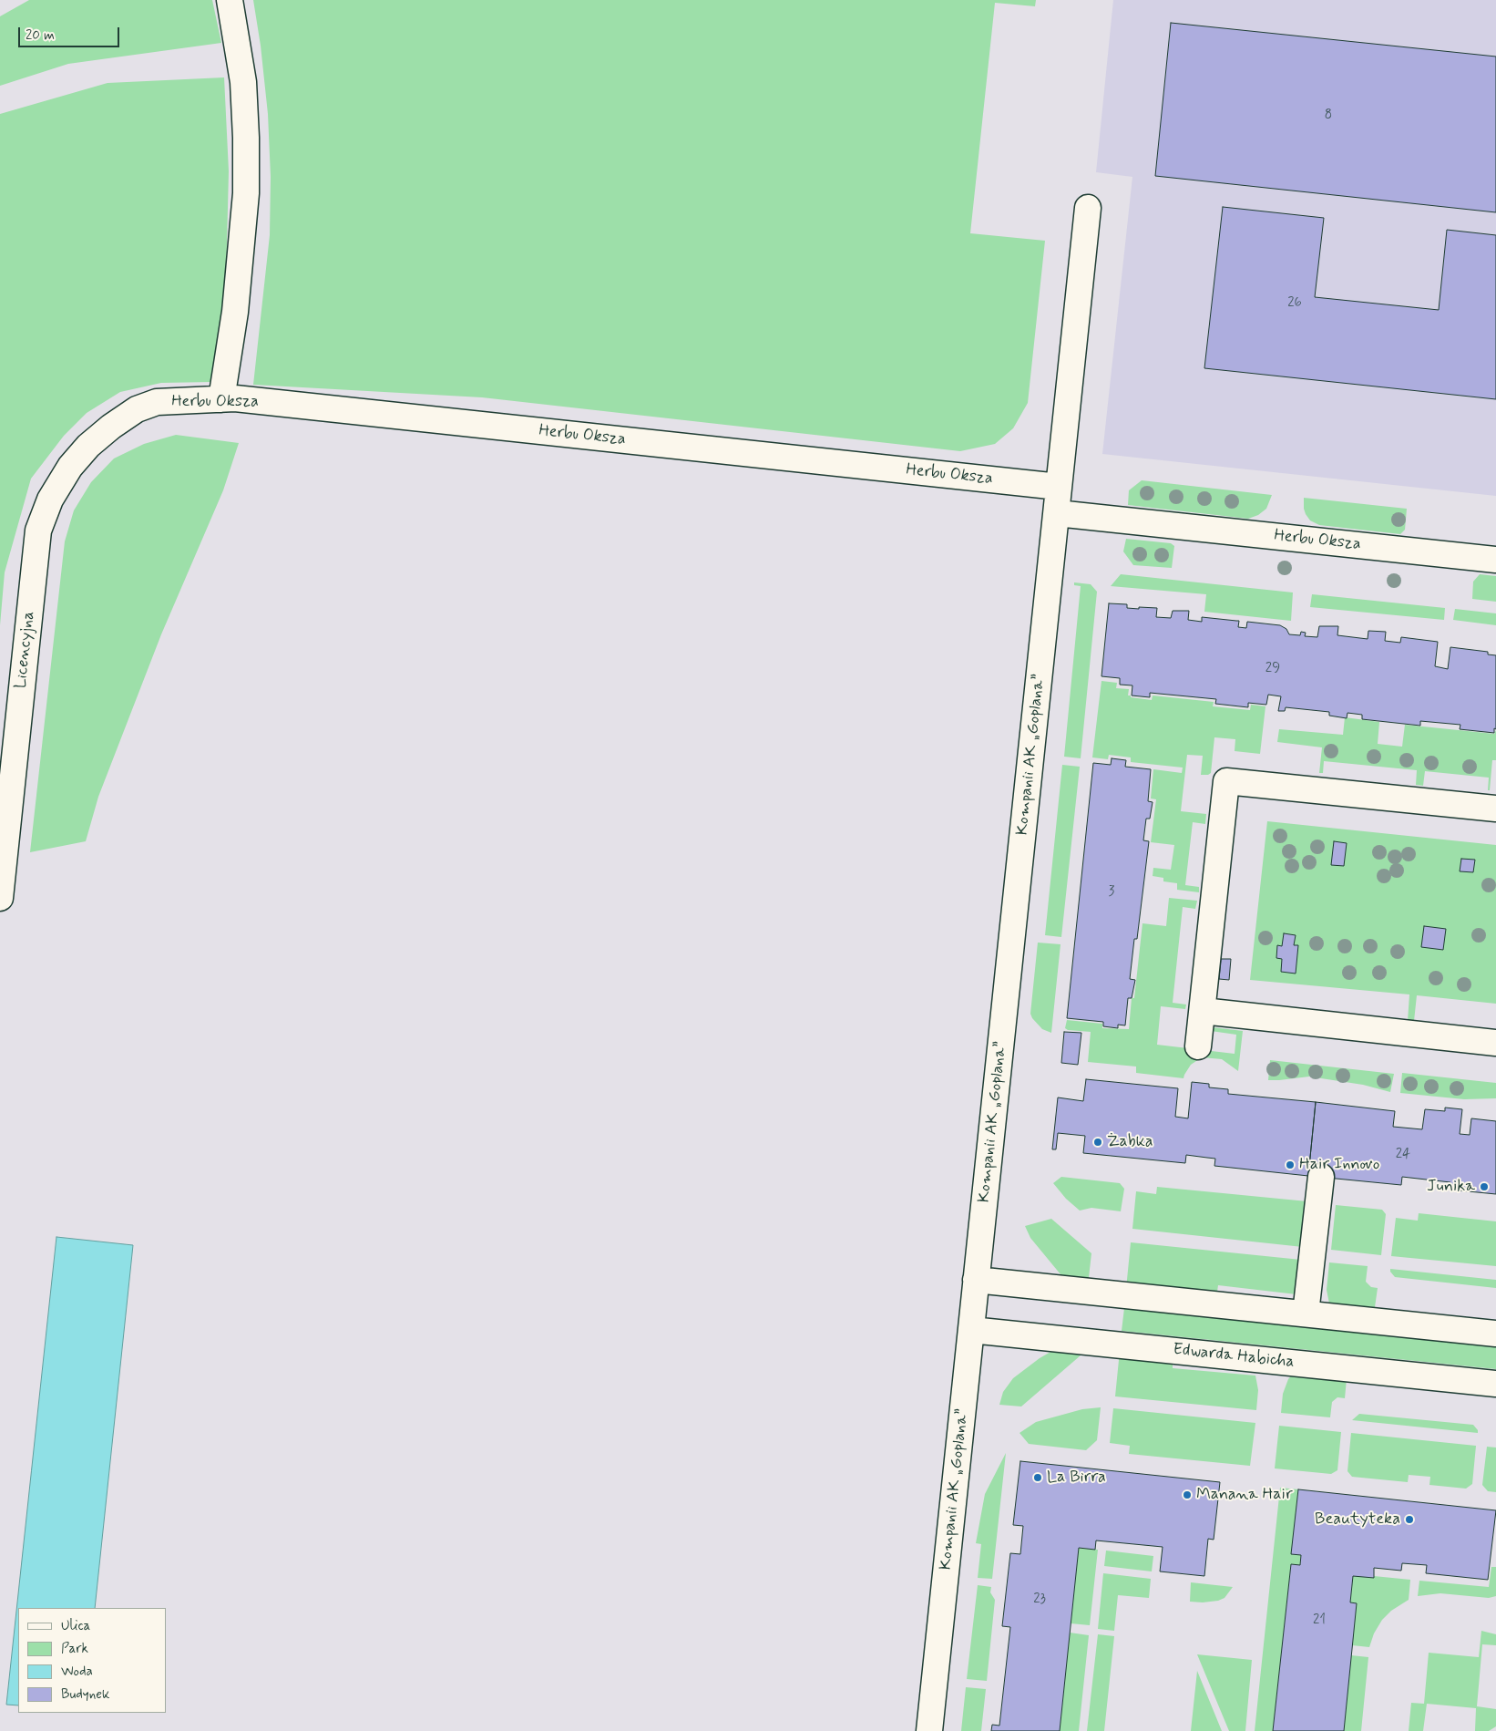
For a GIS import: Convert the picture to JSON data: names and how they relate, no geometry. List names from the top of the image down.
{
  "streets": {
    "street": [
      "Herbu Oksza",
      "Licencyjna",
      "Kompanii AK „Goplana”",
      "Edwarda Habicha"
    ]
  },
  "crossings": [
    ["Herbu Oksza", "Licencyjna"],
    ["Herbu Oksza", "Kompanii AK „Goplana”"],
    ["Kompanii AK „Goplana”", "Edwarda Habicha"]
  ],
  "places": [
    "Żabka",
    "Hair Innovo",
    "Junika",
    "La Birra",
    "Manana Hair",
    "Beautyteka"
  ],
  "house_numbers": [
    "8",
    "26",
    "29",
    "3",
    "24",
    "23",
    "21"
  ],
  "legend": [
    "Ulica",
    "Park",
    "Woda",
    "Budynek"
  ],
  "scale_bar": "20 m"
}
